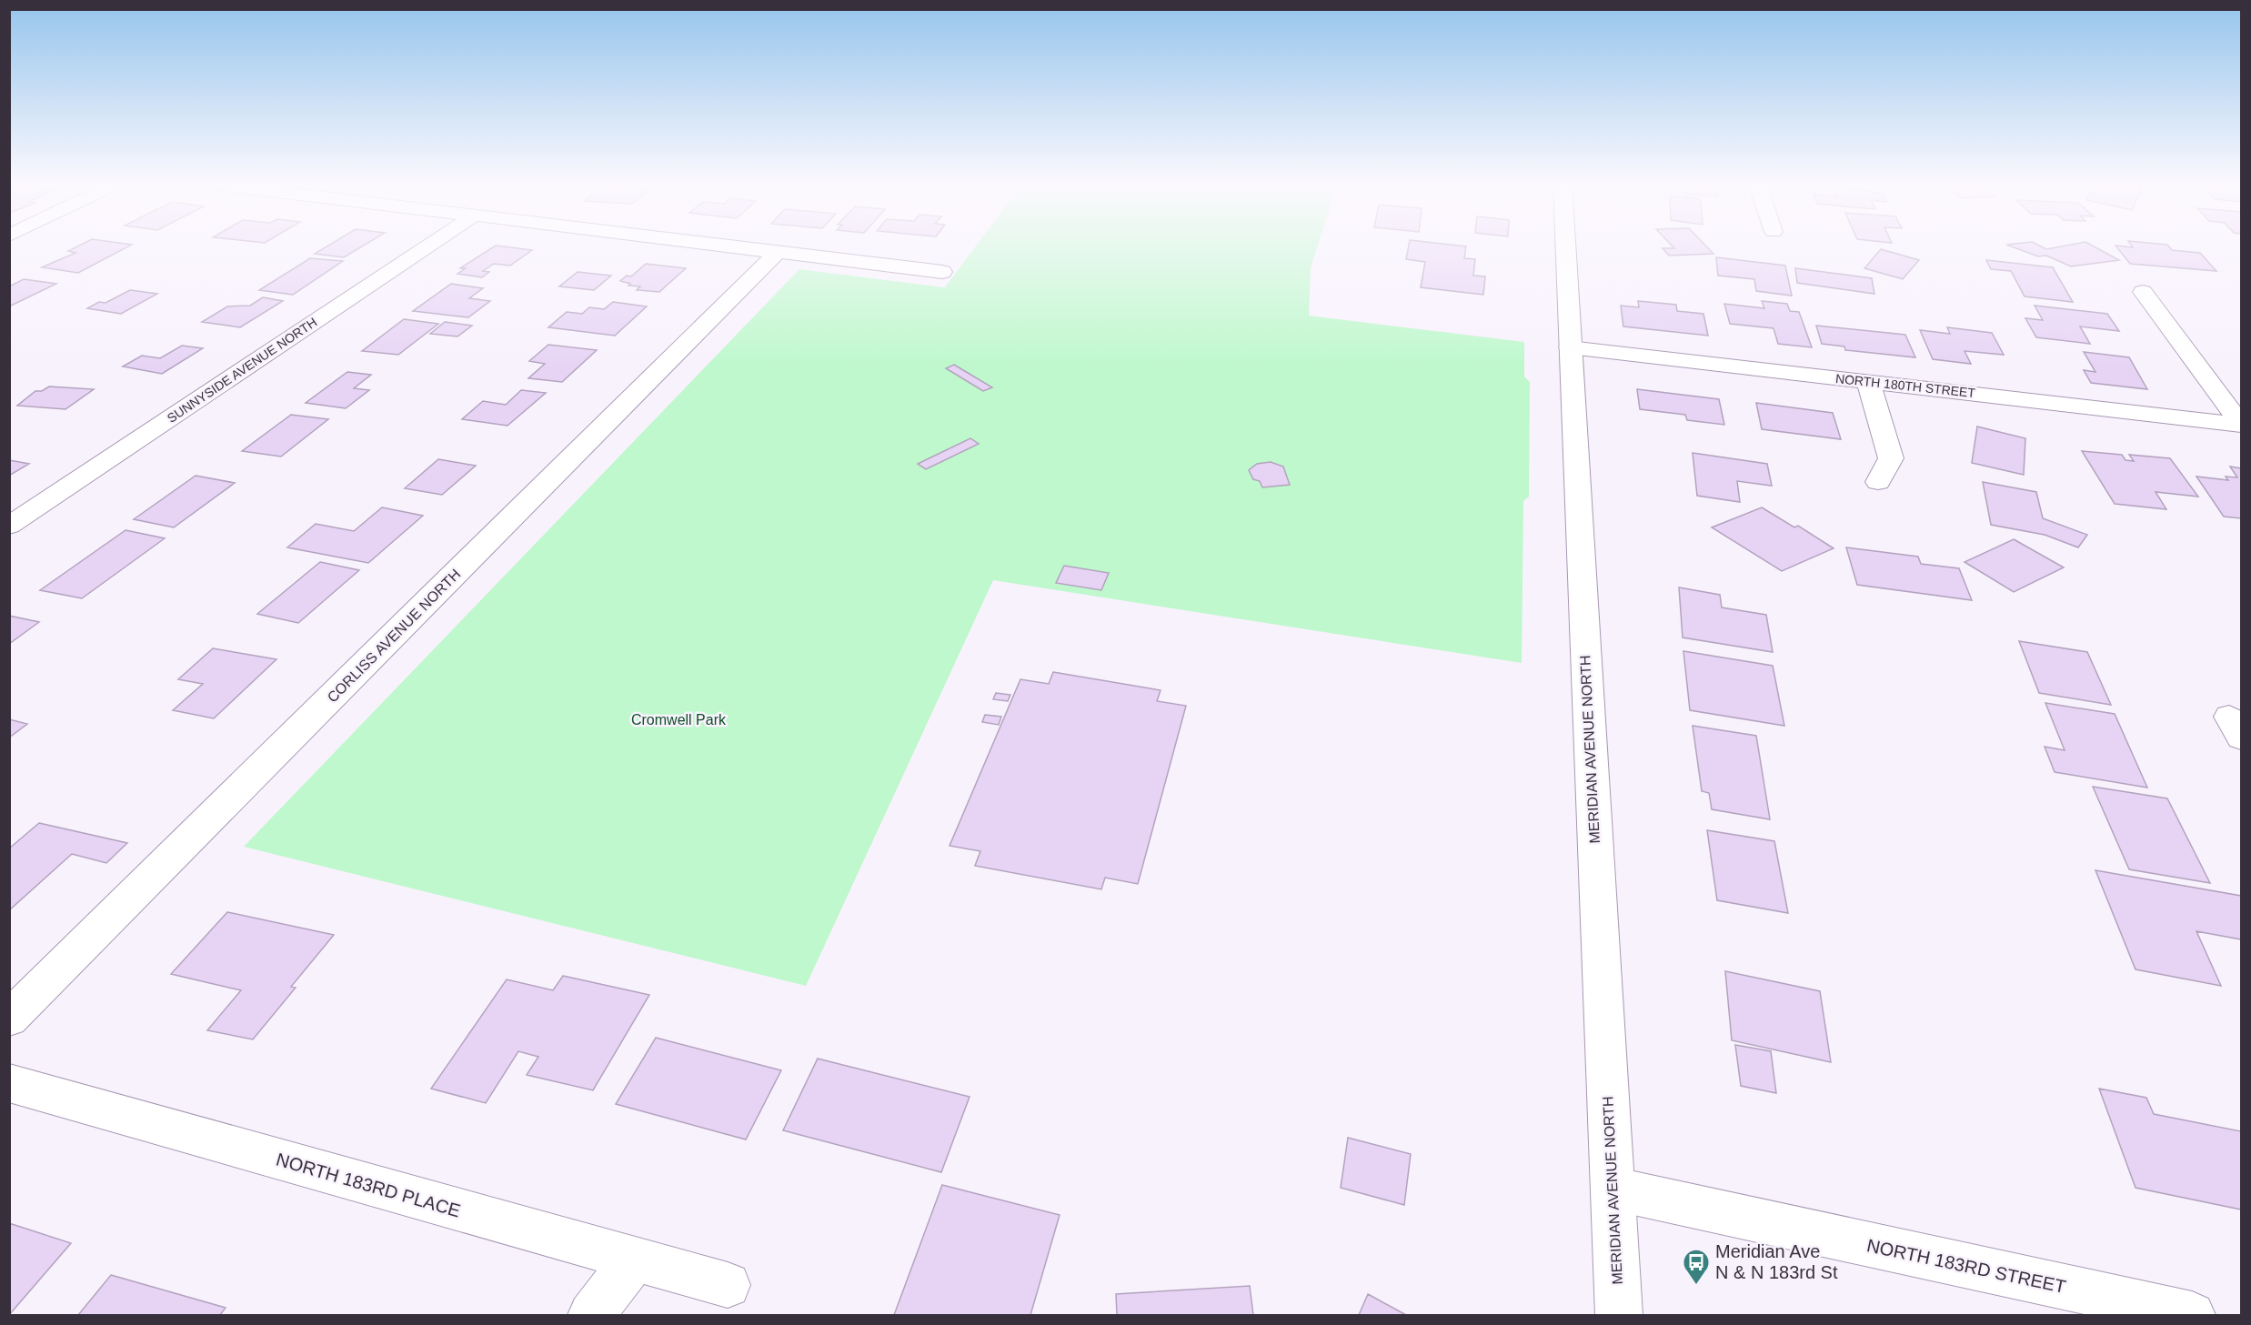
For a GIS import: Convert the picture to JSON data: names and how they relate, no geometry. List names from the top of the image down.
{
  "streets": {
    "street": [
      "SUNNYSIDE AVENUE NORTH",
      "NORTH 180TH STREET",
      "CORLISS AVENUE NORTH",
      "MERIDIAN AVENUE NORTH",
      "NORTH 183RD PLACE",
      "NORTH 183RD STREET"
    ]
  },
  "crossings": [
    ["NORTH 180TH STREET", "MERIDIAN AVENUE NORTH"],
    ["MERIDIAN AVENUE NORTH", "NORTH 183RD STREET"]
  ],
  "parks": ["Cromwell Park"],
  "places": {
    "bus stop": ["Meridian Ave N & N 183rd St"]
  }
}
